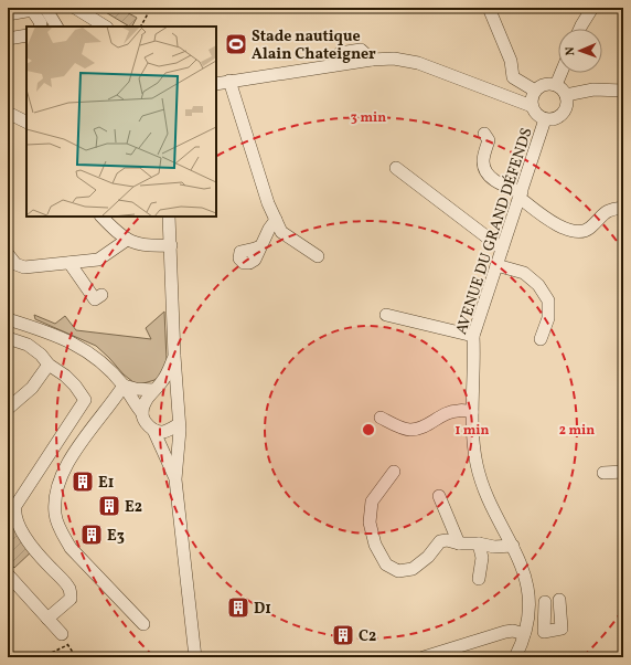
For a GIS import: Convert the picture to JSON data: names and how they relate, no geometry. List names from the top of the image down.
{
  "streets": {
    "street": ["AVENUE DU GRAND DÉFENDS"]
  },
  "places": {
    "sports": ["Stade nautique Alain Chateigner"],
    "building": [
      "E1",
      "E2",
      "E3",
      "D1",
      "C2"
    ]
  },
  "north": "left",
  "rings": ["3 min", "1 min", "2 min"]
}
